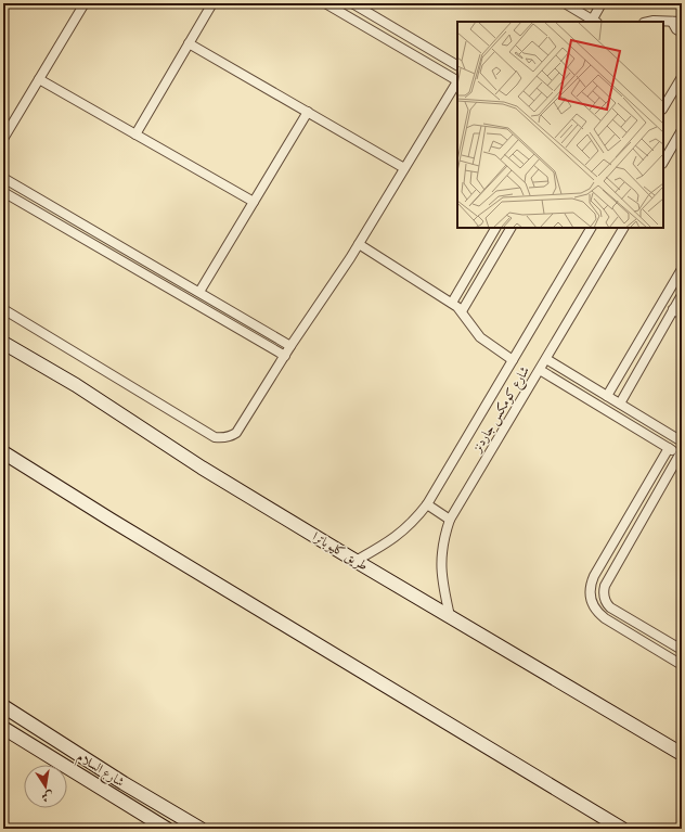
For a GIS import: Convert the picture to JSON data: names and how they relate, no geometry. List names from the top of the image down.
{
  "streets": {
    "main road": ["طريق كليوباترا", "شارع السلام"],
    "street": ["شارع كومكس جاردنز"]
  },
  "crossings": [
    ["شارع كومكس جاردنز", "طريق كليوباترا"]
  ],
  "north": "bottom"
}
